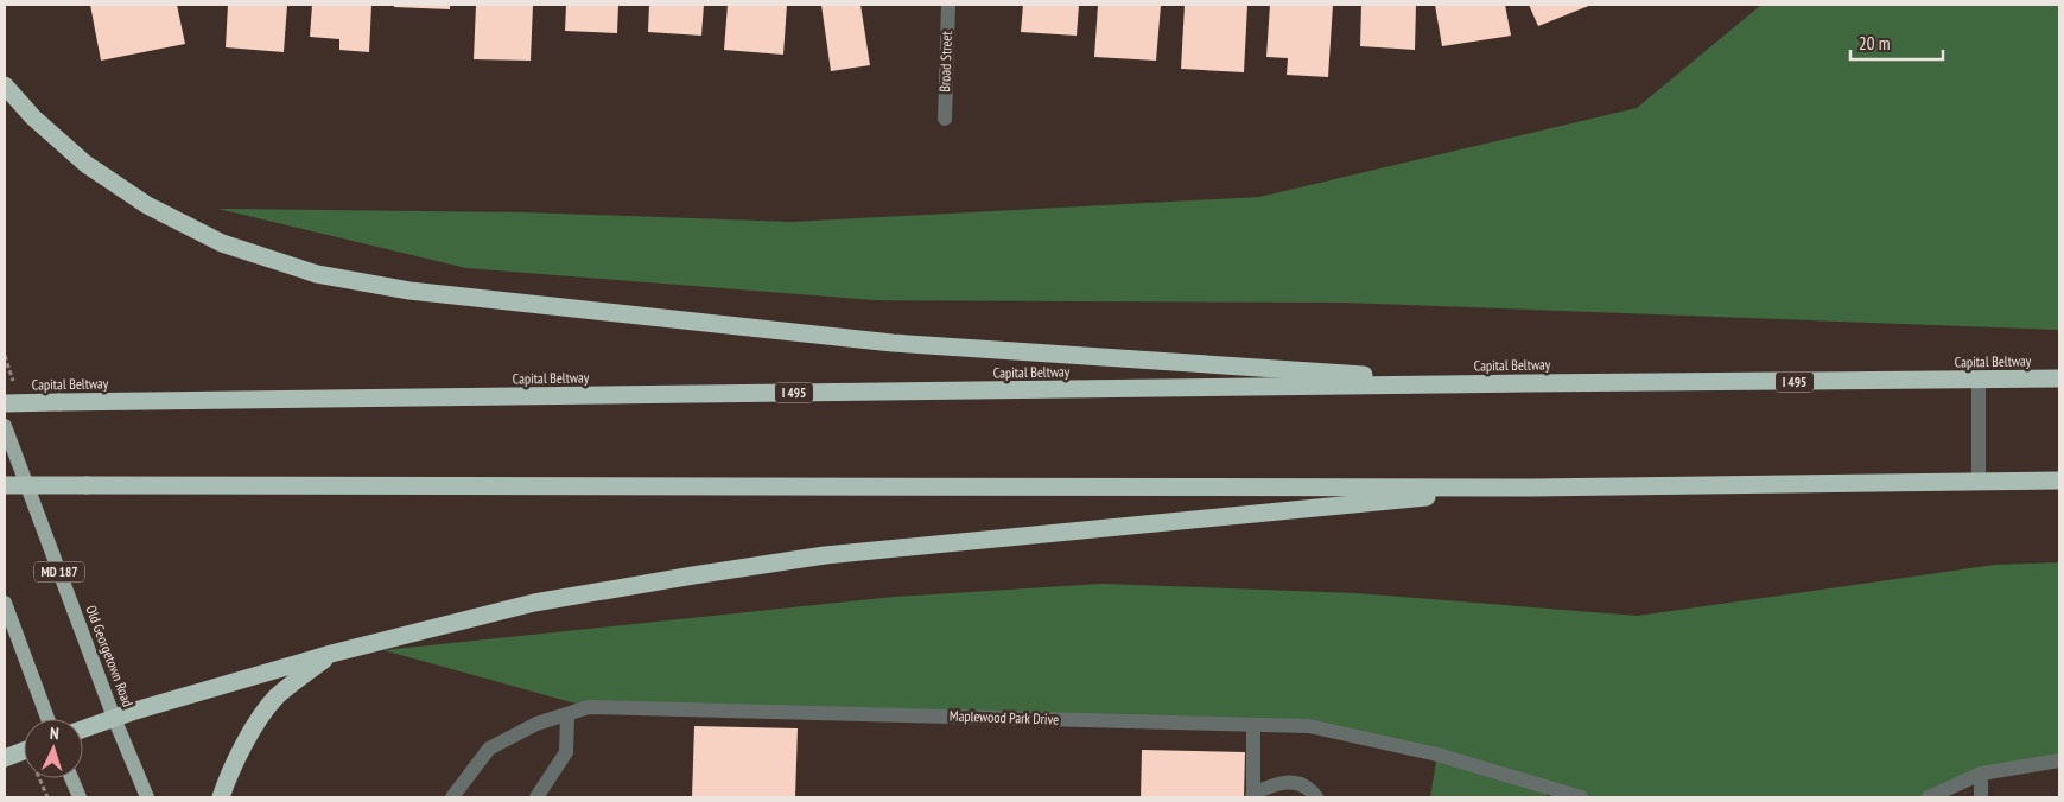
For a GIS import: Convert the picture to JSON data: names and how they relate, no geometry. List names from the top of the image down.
{
  "streets": {
    "highway": ["Capital Beltway", "I 495"],
    "main road": ["MD 187", "Old Georgetown Road"],
    "street": ["Broad Street", "Maplewood Park Drive"]
  },
  "scale_bar": "20 m",
  "north": "top"
}
